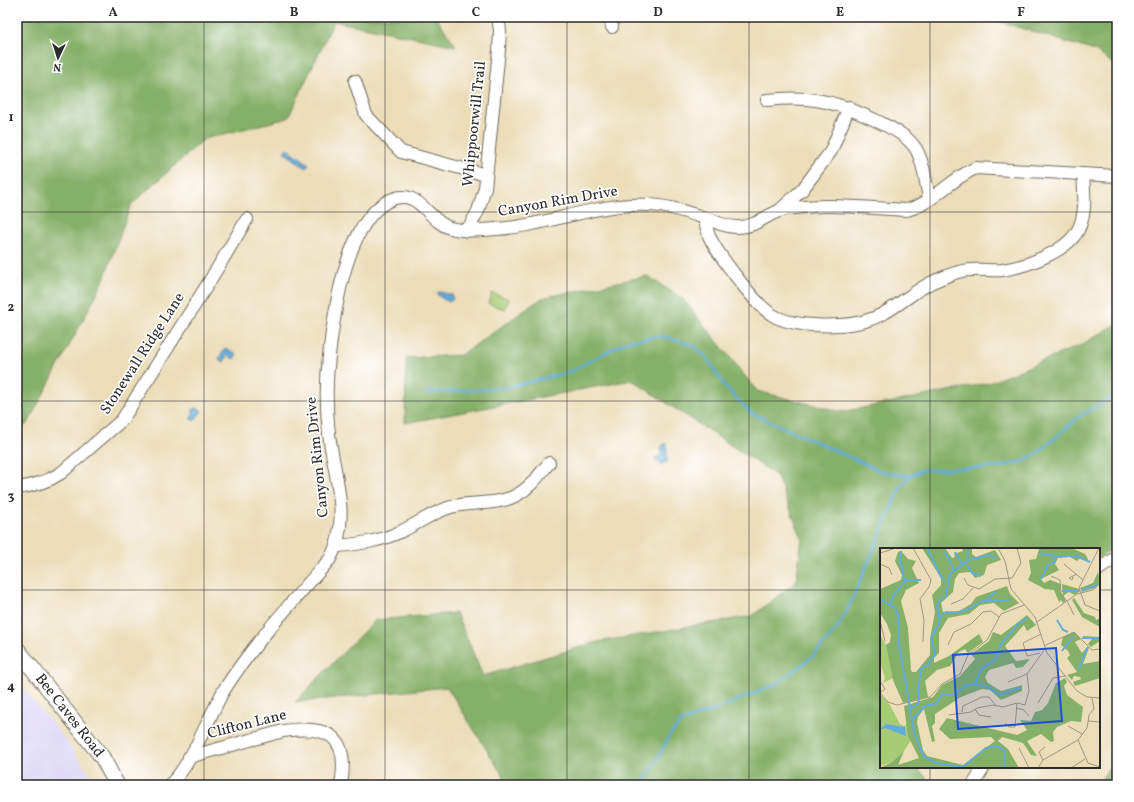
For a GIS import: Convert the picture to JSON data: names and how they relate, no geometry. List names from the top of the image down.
{
  "streets": {
    "main road": ["Bee Caves Road"],
    "street": [
      "Whippoorwill Trail",
      "Canyon Rim Drive",
      "Stonewall Ridge Lane",
      "Clifton Lane"
    ]
  },
  "crossings": [
    ["Whippoorwill Trail", "Canyon Rim Drive"],
    ["Canyon Rim Drive", "Clifton Lane"]
  ],
  "north": "bottom",
  "grid": {
    "columns": [
      "A",
      "B",
      "C",
      "D",
      "E",
      "F"
    ],
    "rows": [
      "1",
      "2",
      "3",
      "4"
    ]
  }
}
